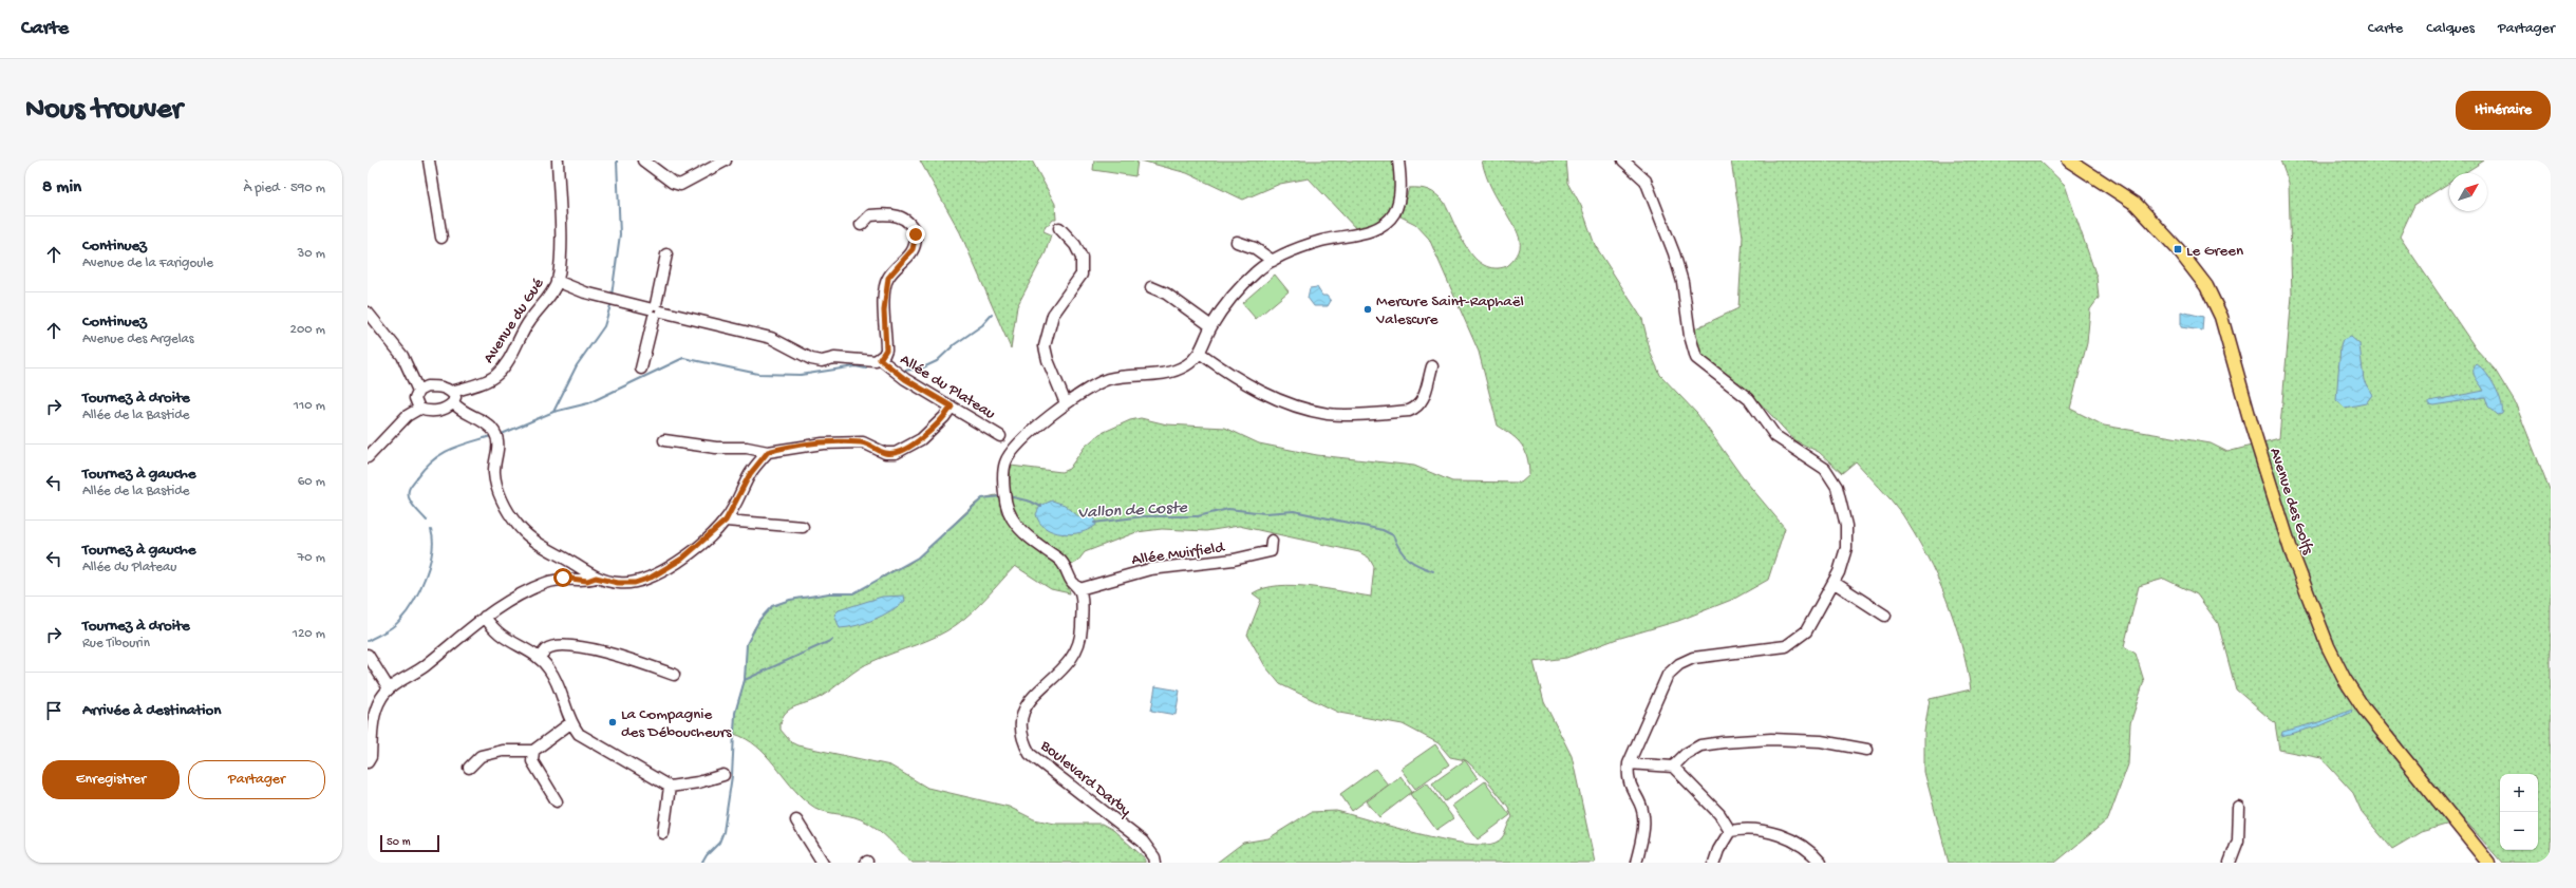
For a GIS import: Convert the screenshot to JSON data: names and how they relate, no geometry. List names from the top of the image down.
{
  "streets": {
    "main road": ["Avenue des Golfs"],
    "street": [
      "Avenue du Gué",
      "Allée du Plateau",
      "Allée Muirfield",
      "Boulevard Darby"
    ]
  },
  "crossings": [
    ["Allée Muirfield", "Boulevard Darby"]
  ],
  "water": ["Vallon de Coste"],
  "places": {
    "transit": ["Le Green"],
    "other": ["Mercure Saint-Raphaël Valescure", "La Compagnie des Déboucheurs"]
  },
  "scale_bar": "50 m",
  "north": "top right",
  "page": {
    "header": "Carte",
    "nav": ["Carte", "Calques", "Partager"],
    "buttons": [
      "Itinéraire",
      ["Enregistrer", "Partager"]
    ],
    "title": "Nous trouver",
    "heading": ["8 min", "À pied · 590 m"],
    "list": [
      ["Continuez", "Avenue de la Farigoule", "30 m"],
      ["Continuez", "Avenue des Argelas", "200 m"],
      ["Tournez à droite", "Allée de la Bastide", "110 m"],
      ["Tournez à gauche", "Allée de la Bastide", "60 m"],
      ["Tournez à gauche", "Allée du Plateau", "70 m"],
      ["Tournez à droite", "Rue Tibourin", "120 m"],
      "Arrivée à destination"
    ],
    "map_buttons": ["+", "−"],
    "scale": "50 m"
  }
}
